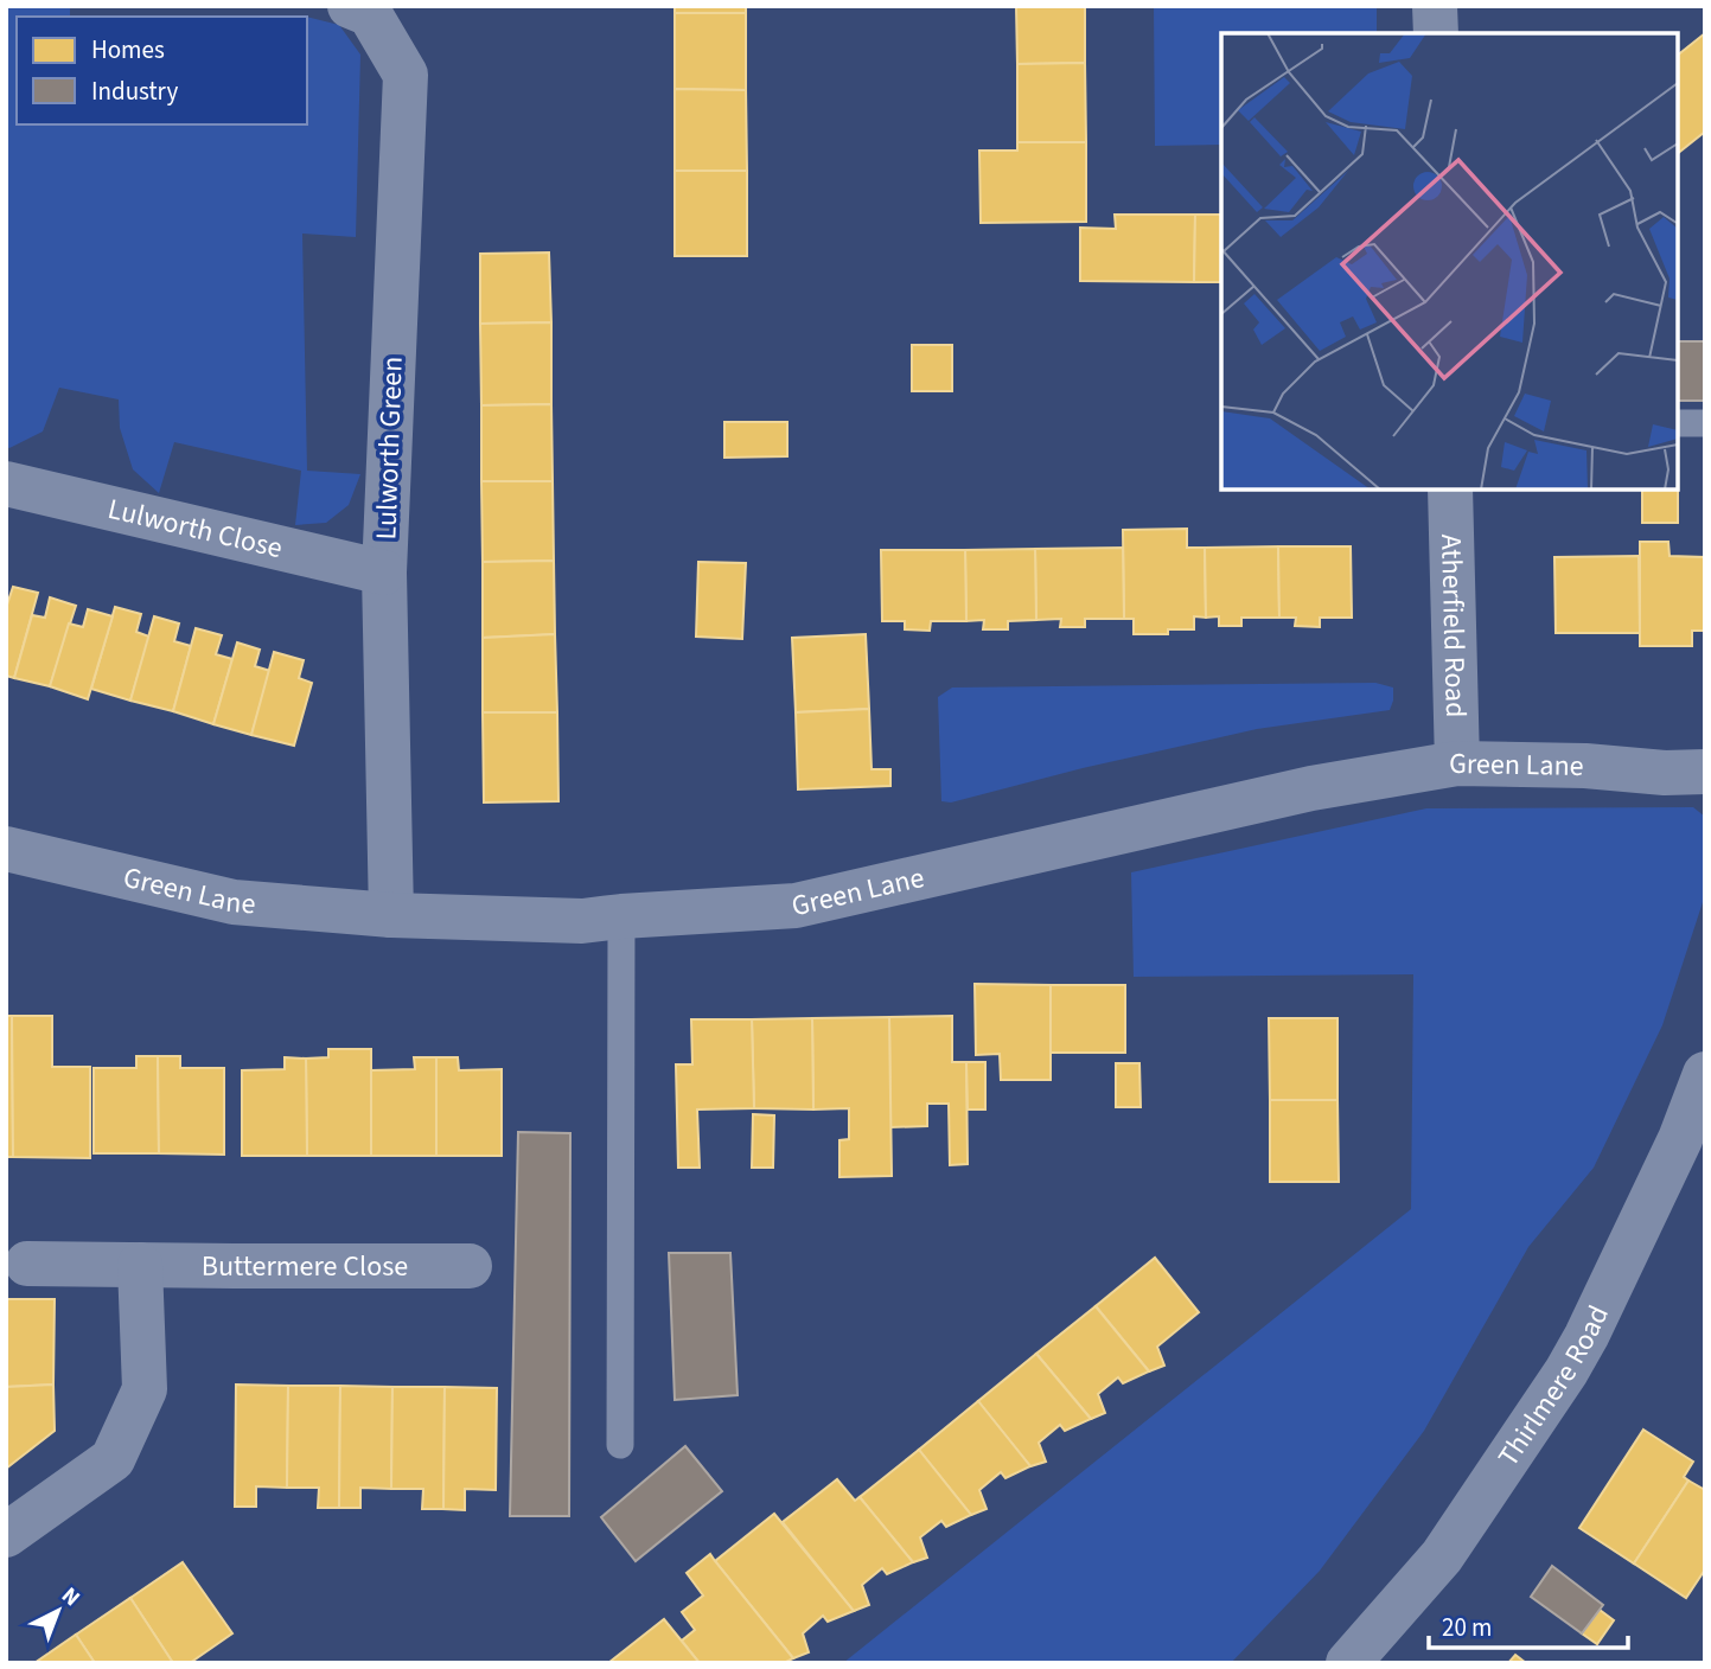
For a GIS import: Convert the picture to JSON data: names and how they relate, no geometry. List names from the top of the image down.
{
  "streets": {
    "street": [
      "Lulworth Green",
      "Lulworth Close",
      "Atherfield Road",
      "Green Lane",
      "Buttermere Close",
      "Thirlmere Road"
    ]
  },
  "crossings": [
    ["Lulworth Green", "Lulworth Close"],
    ["Lulworth Green", "Green Lane"],
    ["Atherfield Road", "Green Lane"]
  ],
  "legend": ["Homes", "Industry"],
  "scale_bar": "20 m",
  "north": "top right"
}
